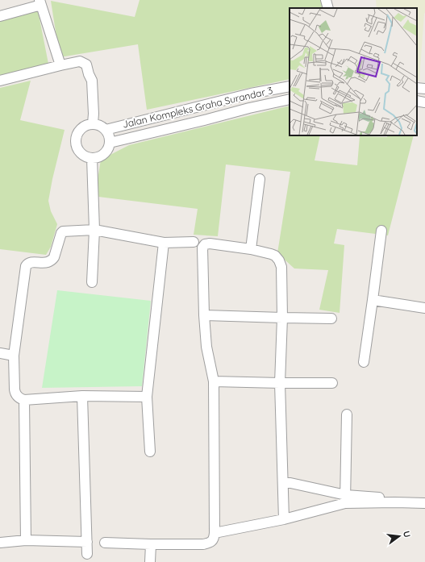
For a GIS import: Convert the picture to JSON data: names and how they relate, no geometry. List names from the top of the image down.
{
  "streets": {
    "street": ["Jalan Kompleks Graha Surandar 3"]
  },
  "north": "right"
}
